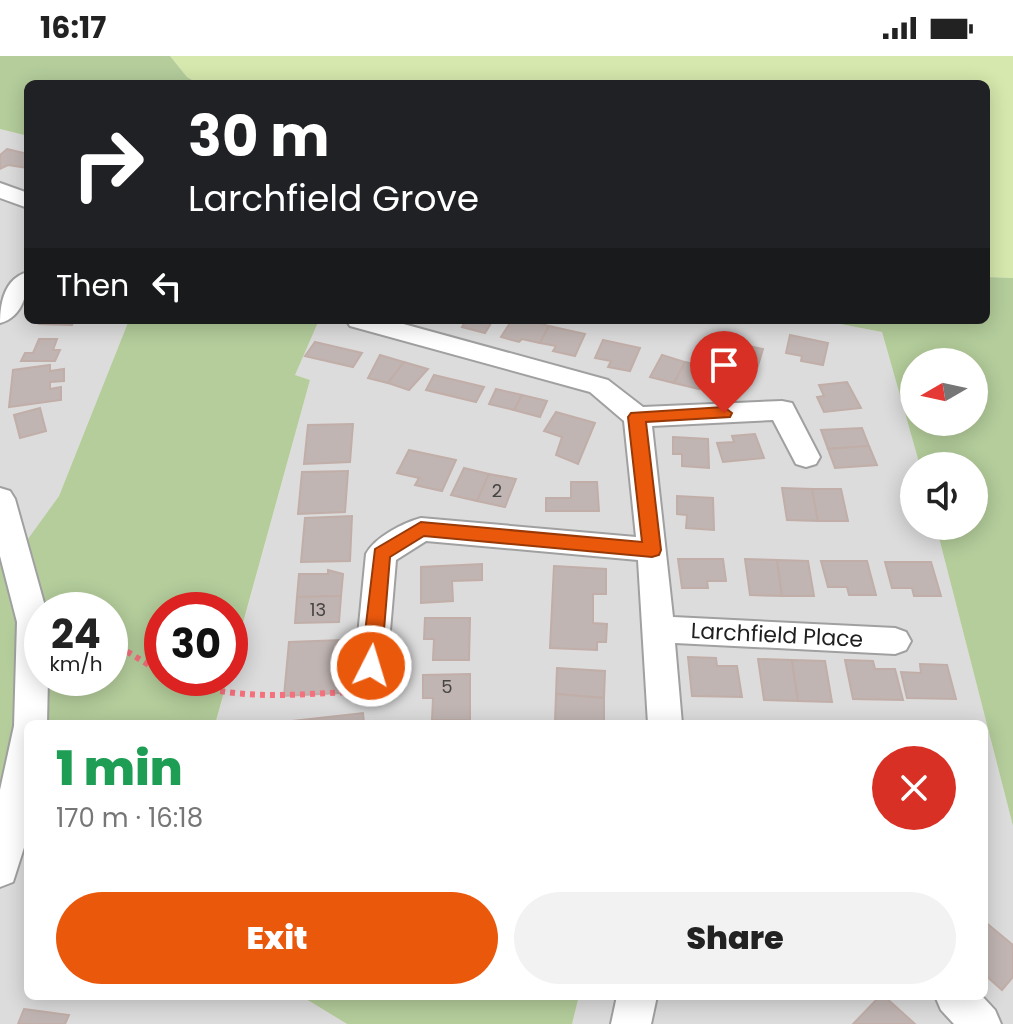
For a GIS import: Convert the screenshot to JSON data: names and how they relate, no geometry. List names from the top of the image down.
{
  "streets": {
    "street": ["Larchfield Place"]
  },
  "house_numbers": ["2", "13", "5"],
  "north": "left",
  "page": {
    "status": "16:17",
    "turn": ["30 m", "Larchfield Grove"],
    "then": "Then",
    "speed": "24 km/h",
    "limit": "30",
    "heading": ["1 min", "170 m · 16:18"],
    "buttons": ["Exit", "Share"]
  }
}
